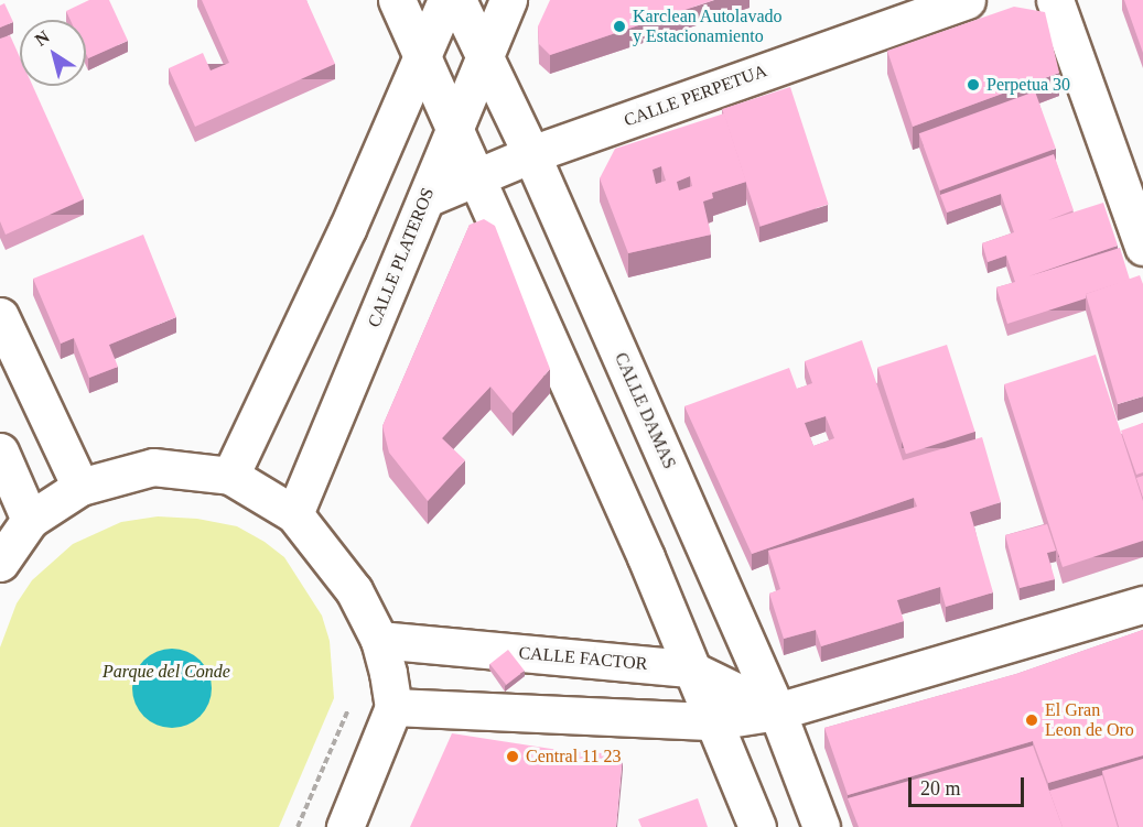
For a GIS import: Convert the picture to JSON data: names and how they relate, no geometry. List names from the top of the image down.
{
  "streets": {
    "street": [
      "CALLE PERPETUA",
      "CALLE PLATEROS",
      "CALLE DAMAS",
      "CALLE FACTOR"
    ]
  },
  "crossings": [
    ["CALLE PERPETUA", "CALLE PLATEROS"],
    ["CALLE PERPETUA", "CALLE DAMAS"],
    ["CALLE PLATEROS", "CALLE DAMAS"],
    ["CALLE DAMAS", "CALLE FACTOR"]
  ],
  "parks": ["Parque del Conde"],
  "places": [
    "Karclean Autolavado y Estacionamiento",
    "Perpetua 30",
    "El Gran Leon de Oro",
    "Central 11 23"
  ],
  "scale_bar": "20 m",
  "north": "top left"
}
